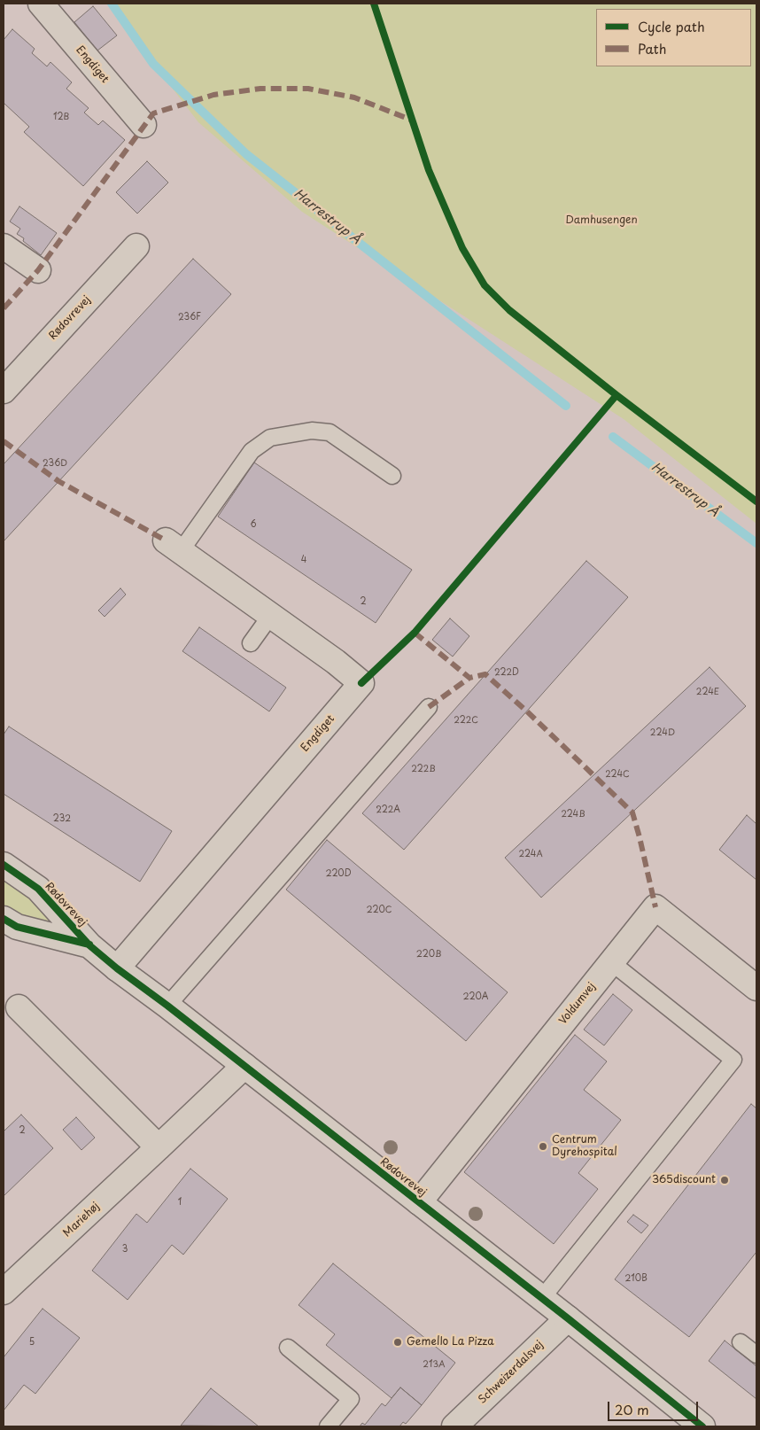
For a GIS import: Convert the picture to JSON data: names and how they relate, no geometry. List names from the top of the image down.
{
  "streets": {
    "street": [
      "Engdiget",
      "Rødovrevej",
      "Voldumvej",
      "Mariehøj",
      "Schweizerdalsvej"
    ]
  },
  "crossings": [
    ["Engdiget", "Rødovrevej"],
    ["Rødovrevej", "Voldumvej"],
    ["Rødovrevej", "Mariehøj"],
    ["Rødovrevej", "Schweizerdalsvej"]
  ],
  "water": ["Harrestrup Å"],
  "parks": ["Damhusengen"],
  "places": ["Centrum Dyrehospital", "365discount", "Gemello La Pizza"],
  "house_numbers": [
    "12B",
    "236F",
    "236D",
    "6",
    "4",
    "2",
    "222D",
    "224E",
    "222C",
    "224D",
    "222B",
    "224C",
    "222A",
    "224B",
    "232",
    "224A",
    "220D",
    "220C",
    "220B",
    "220A",
    "2",
    "1",
    "3",
    "210B",
    "5",
    "213A"
  ],
  "legend": ["Cycle path", "Path"],
  "scale_bar": "20 m"
}
